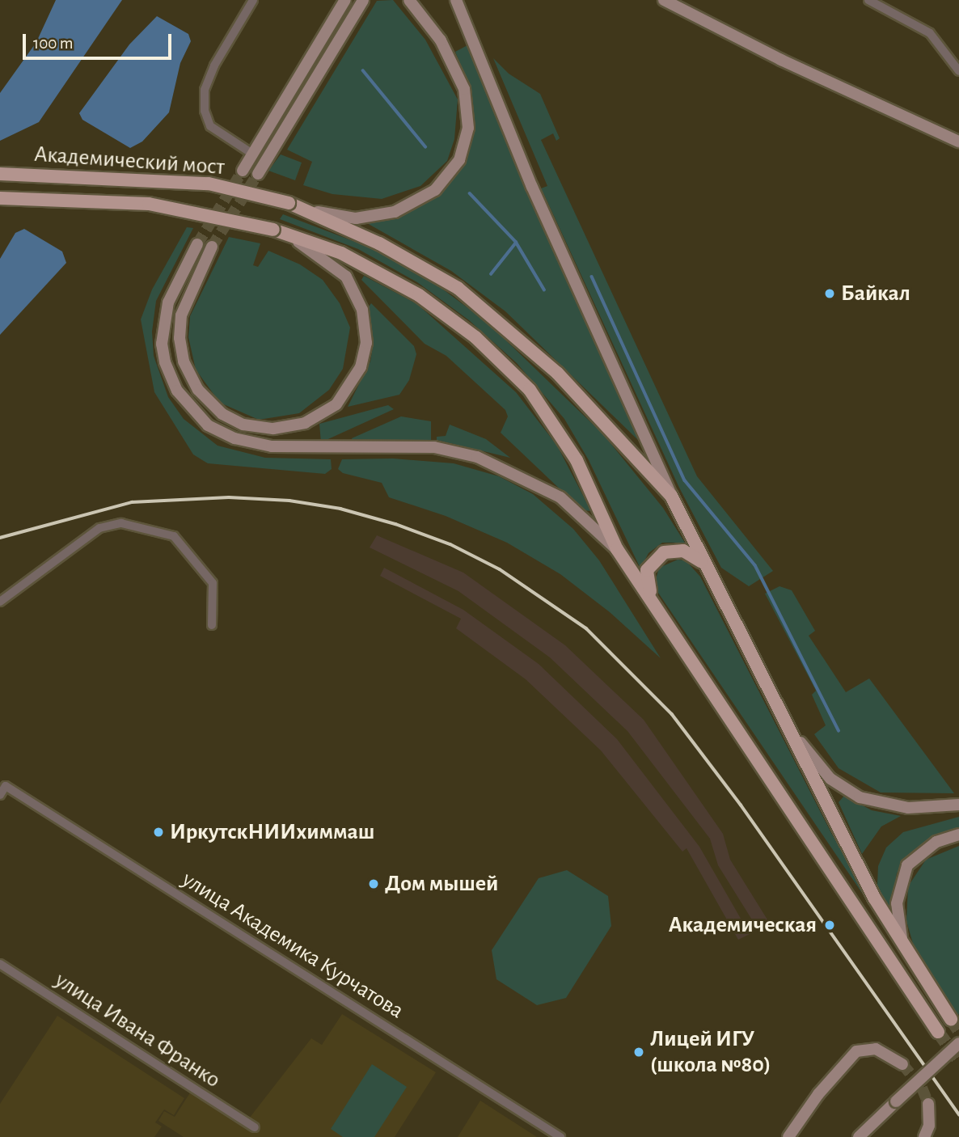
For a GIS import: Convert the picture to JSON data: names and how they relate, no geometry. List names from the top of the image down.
{
  "streets": {
    "main road": ["Академический мост"],
    "street": ["улица Академика Курчатова", "улица Ивана Франко"]
  },
  "places": [
    "Байкал",
    "ИркутскНИИхиммаш",
    "Дом мышей",
    "Академическая",
    "Лицей ИГУ (школа №80)"
  ],
  "scale_bar": "100 m"
}
